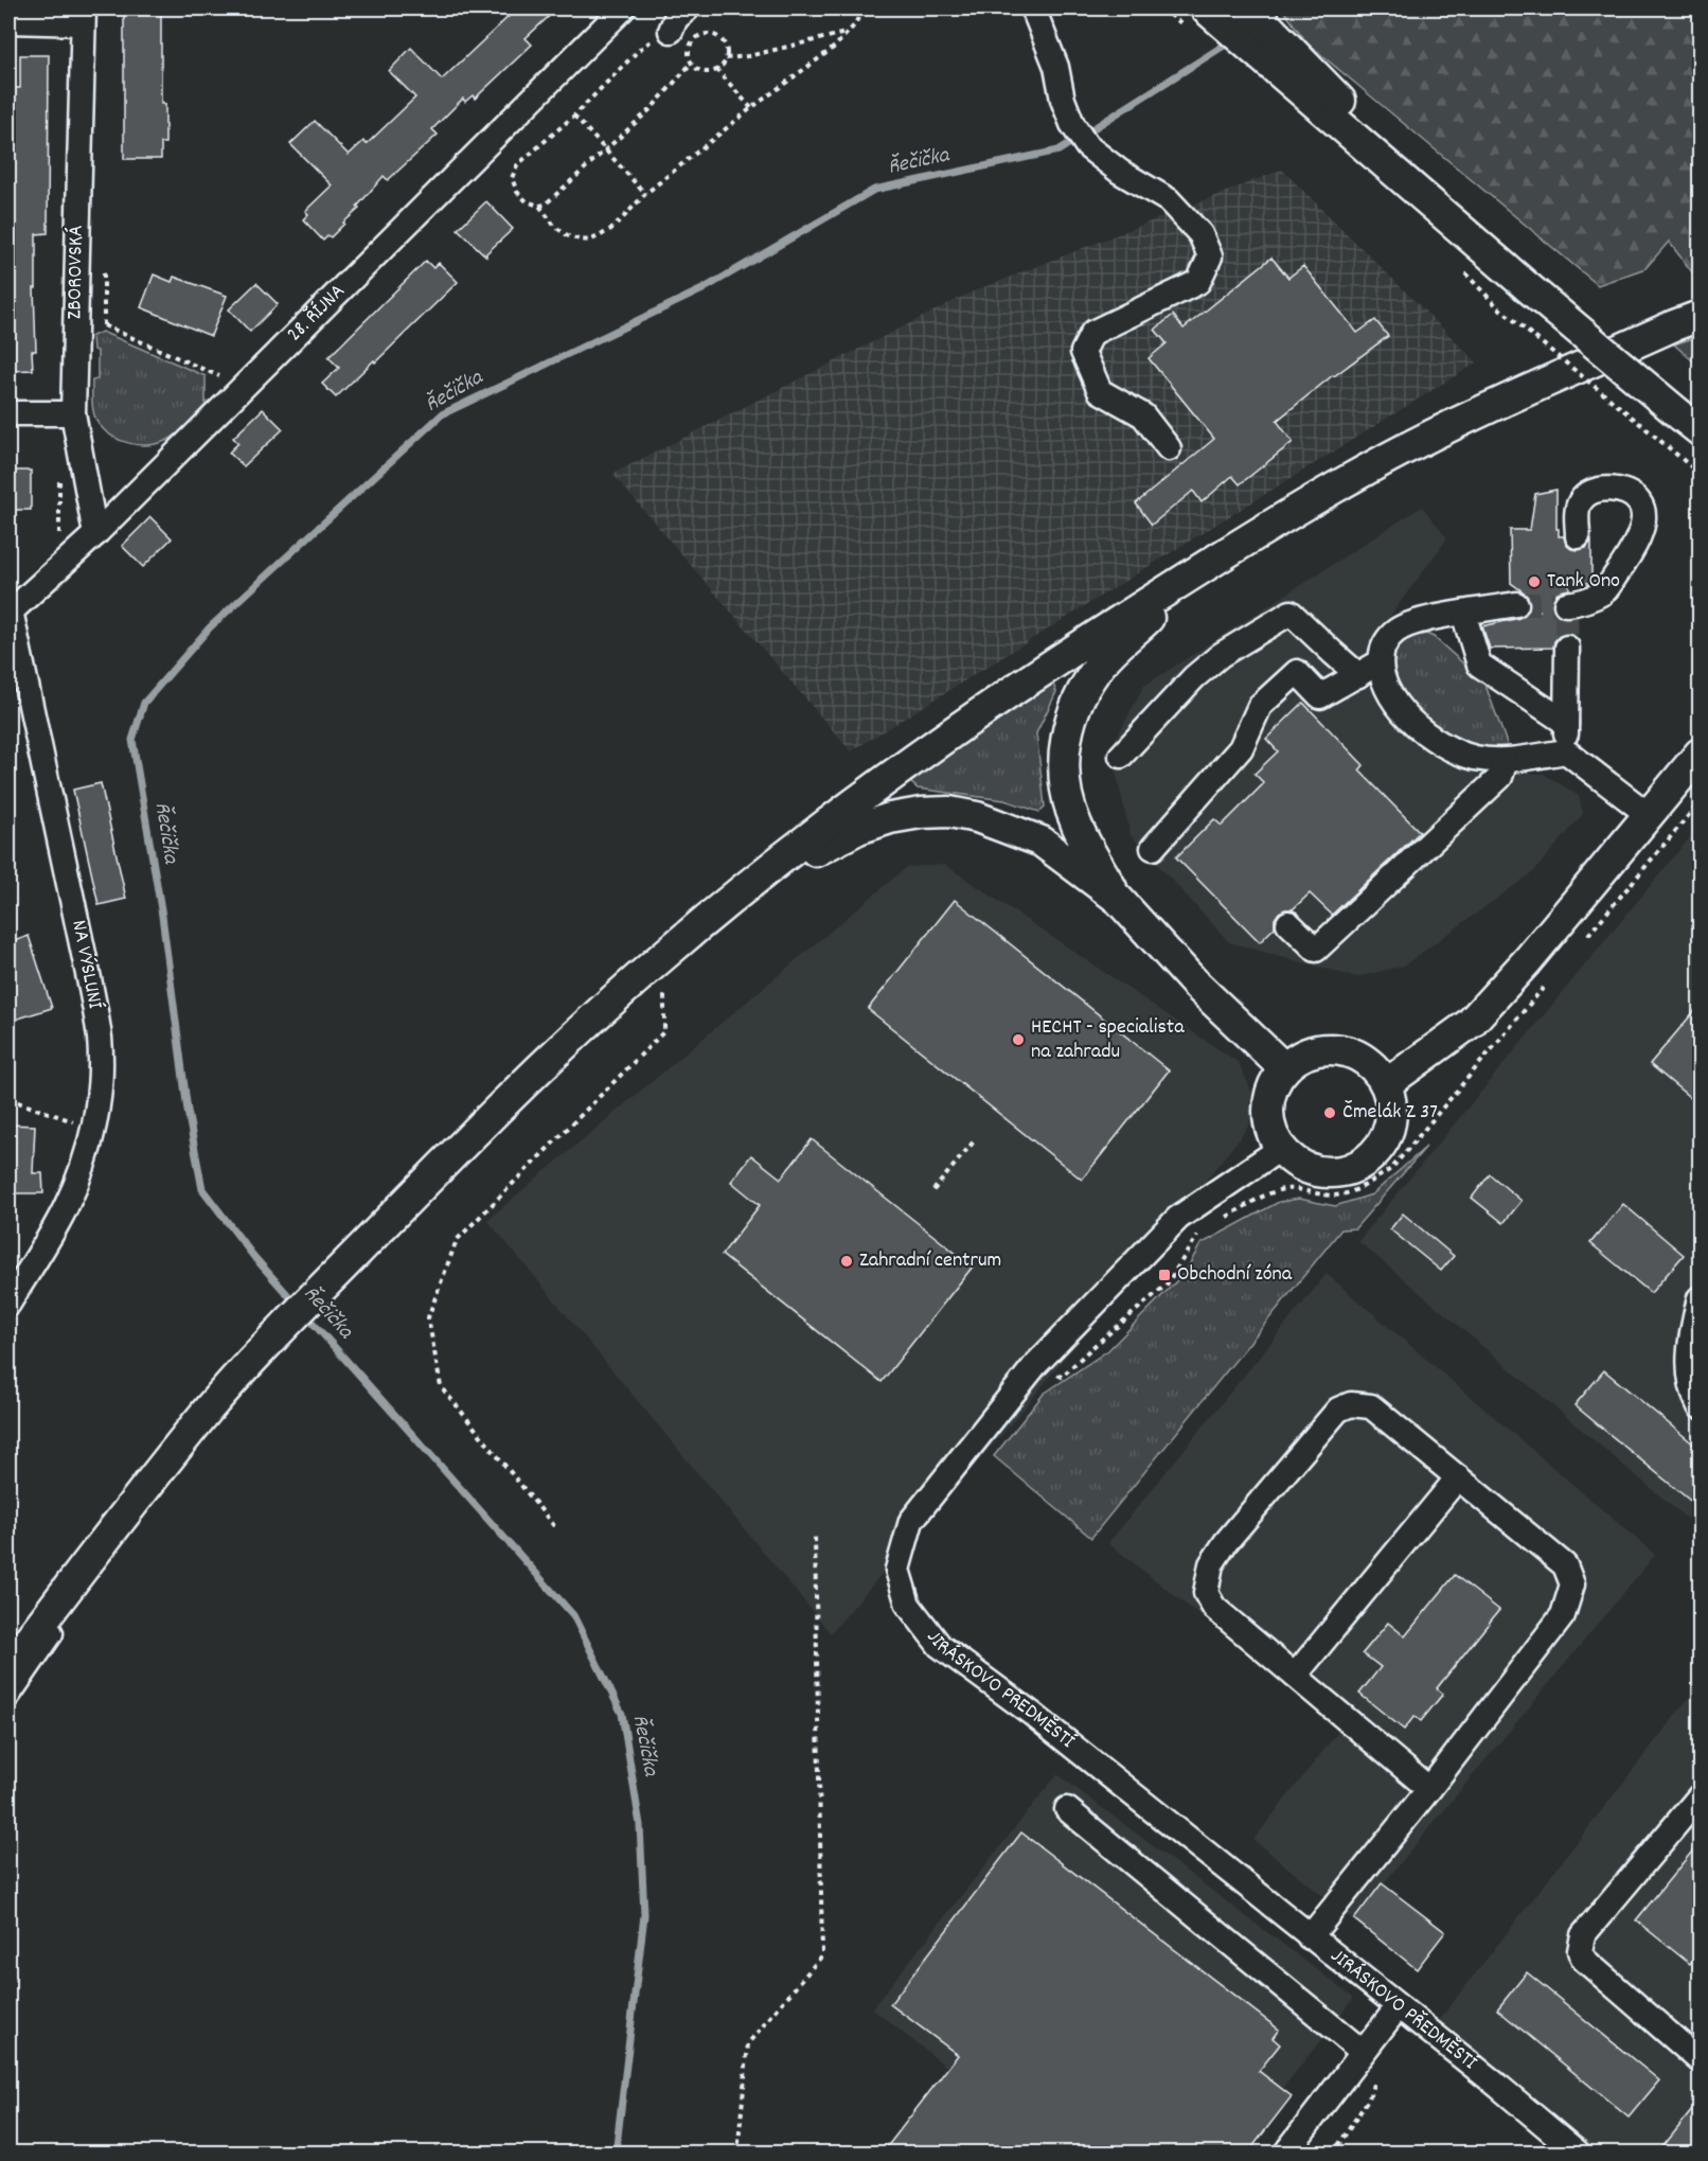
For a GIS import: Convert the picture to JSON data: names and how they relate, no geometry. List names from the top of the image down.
{
  "streets": {
    "street": [
      "ZBOROVSKÁ",
      "28. ŘÍJNA",
      "NA VÝSLUNÍ",
      "JIRÁSKOVO PŘEDMĚSTÍ"
    ]
  },
  "crossings": [
    ["ZBOROVSKÁ", "28. ŘÍJNA"],
    ["28. ŘÍJNA", "NA VÝSLUNÍ"]
  ],
  "water": ["Řečička"],
  "places": {
    "other": [
      "Tank Ono",
      "HECHT - specialista na zahradu",
      "Čmelák Z 37",
      "Zahradní centrum"
    ],
    "transit": ["Obchodní zóna"]
  }
}
